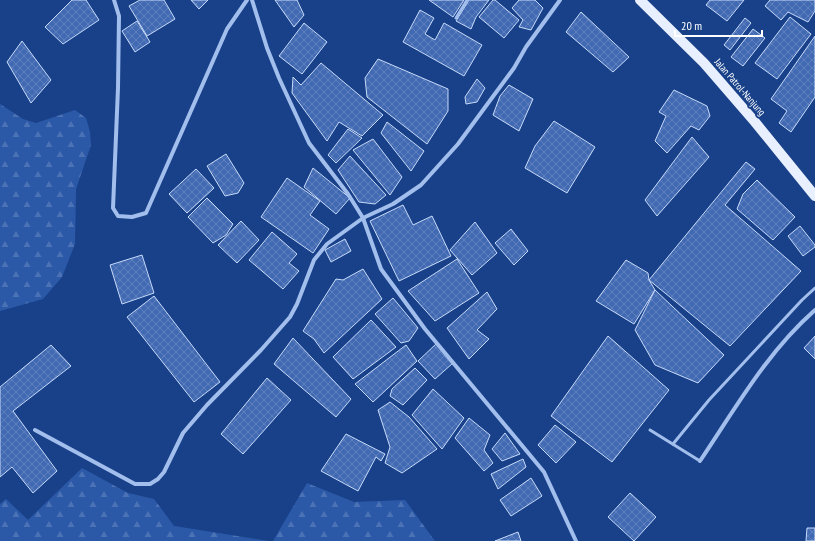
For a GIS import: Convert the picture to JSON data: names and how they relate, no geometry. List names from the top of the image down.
{
  "streets": {
    "main road": ["Jalan Patrol-Nanjung"]
  },
  "scale_bar": "20 m"
}
